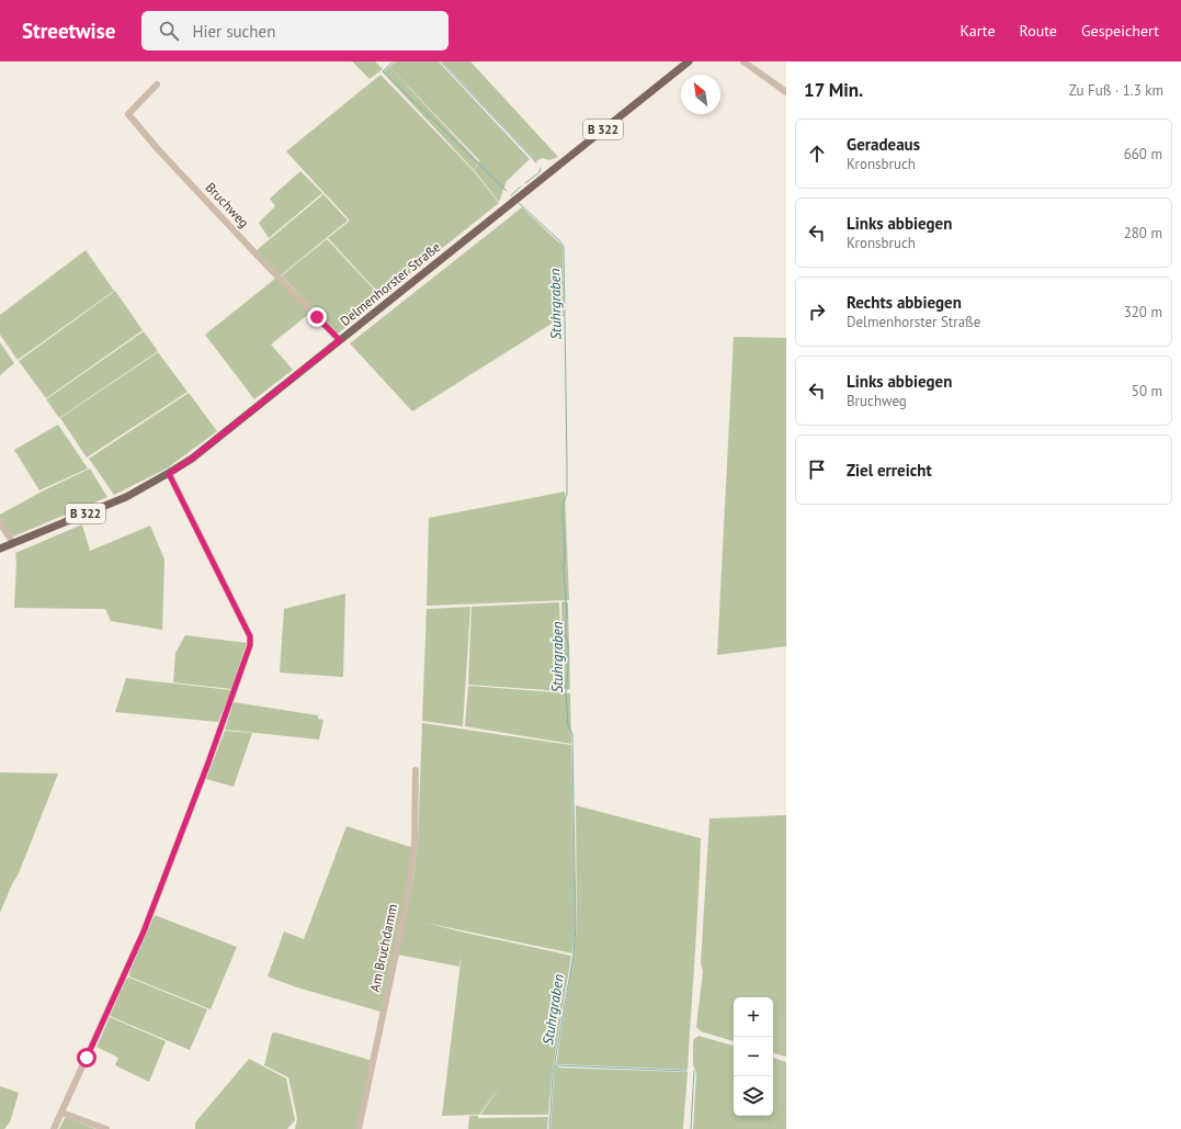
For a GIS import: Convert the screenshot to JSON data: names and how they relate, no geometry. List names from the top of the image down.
{
  "streets": {
    "main road": ["B 322", "Delmenhorster Straße"],
    "street": ["Bruchweg", "Am Bruchdamm"]
  },
  "crossings": [
    ["Bruchweg", "Delmenhorster Straße"]
  ],
  "water": ["Stuhrgraben"],
  "north": "top left",
  "page": {
    "header": "Streetwise",
    "search": "Hier suchen",
    "nav": ["Karte", "Route", "Gespeichert"],
    "heading": ["17 Min.", "Zu Fuß · 1.3 km"],
    "list": [
      ["Geradeaus", "Kronsbruch", "660 m"],
      ["Links abbiegen", "Kronsbruch", "280 m"],
      ["Rechts abbiegen", "Delmenhorster Straße", "320 m"],
      ["Links abbiegen", "Bruchweg", "50 m"],
      "Ziel erreicht"
    ],
    "map_buttons": ["+", "−"]
  }
}
